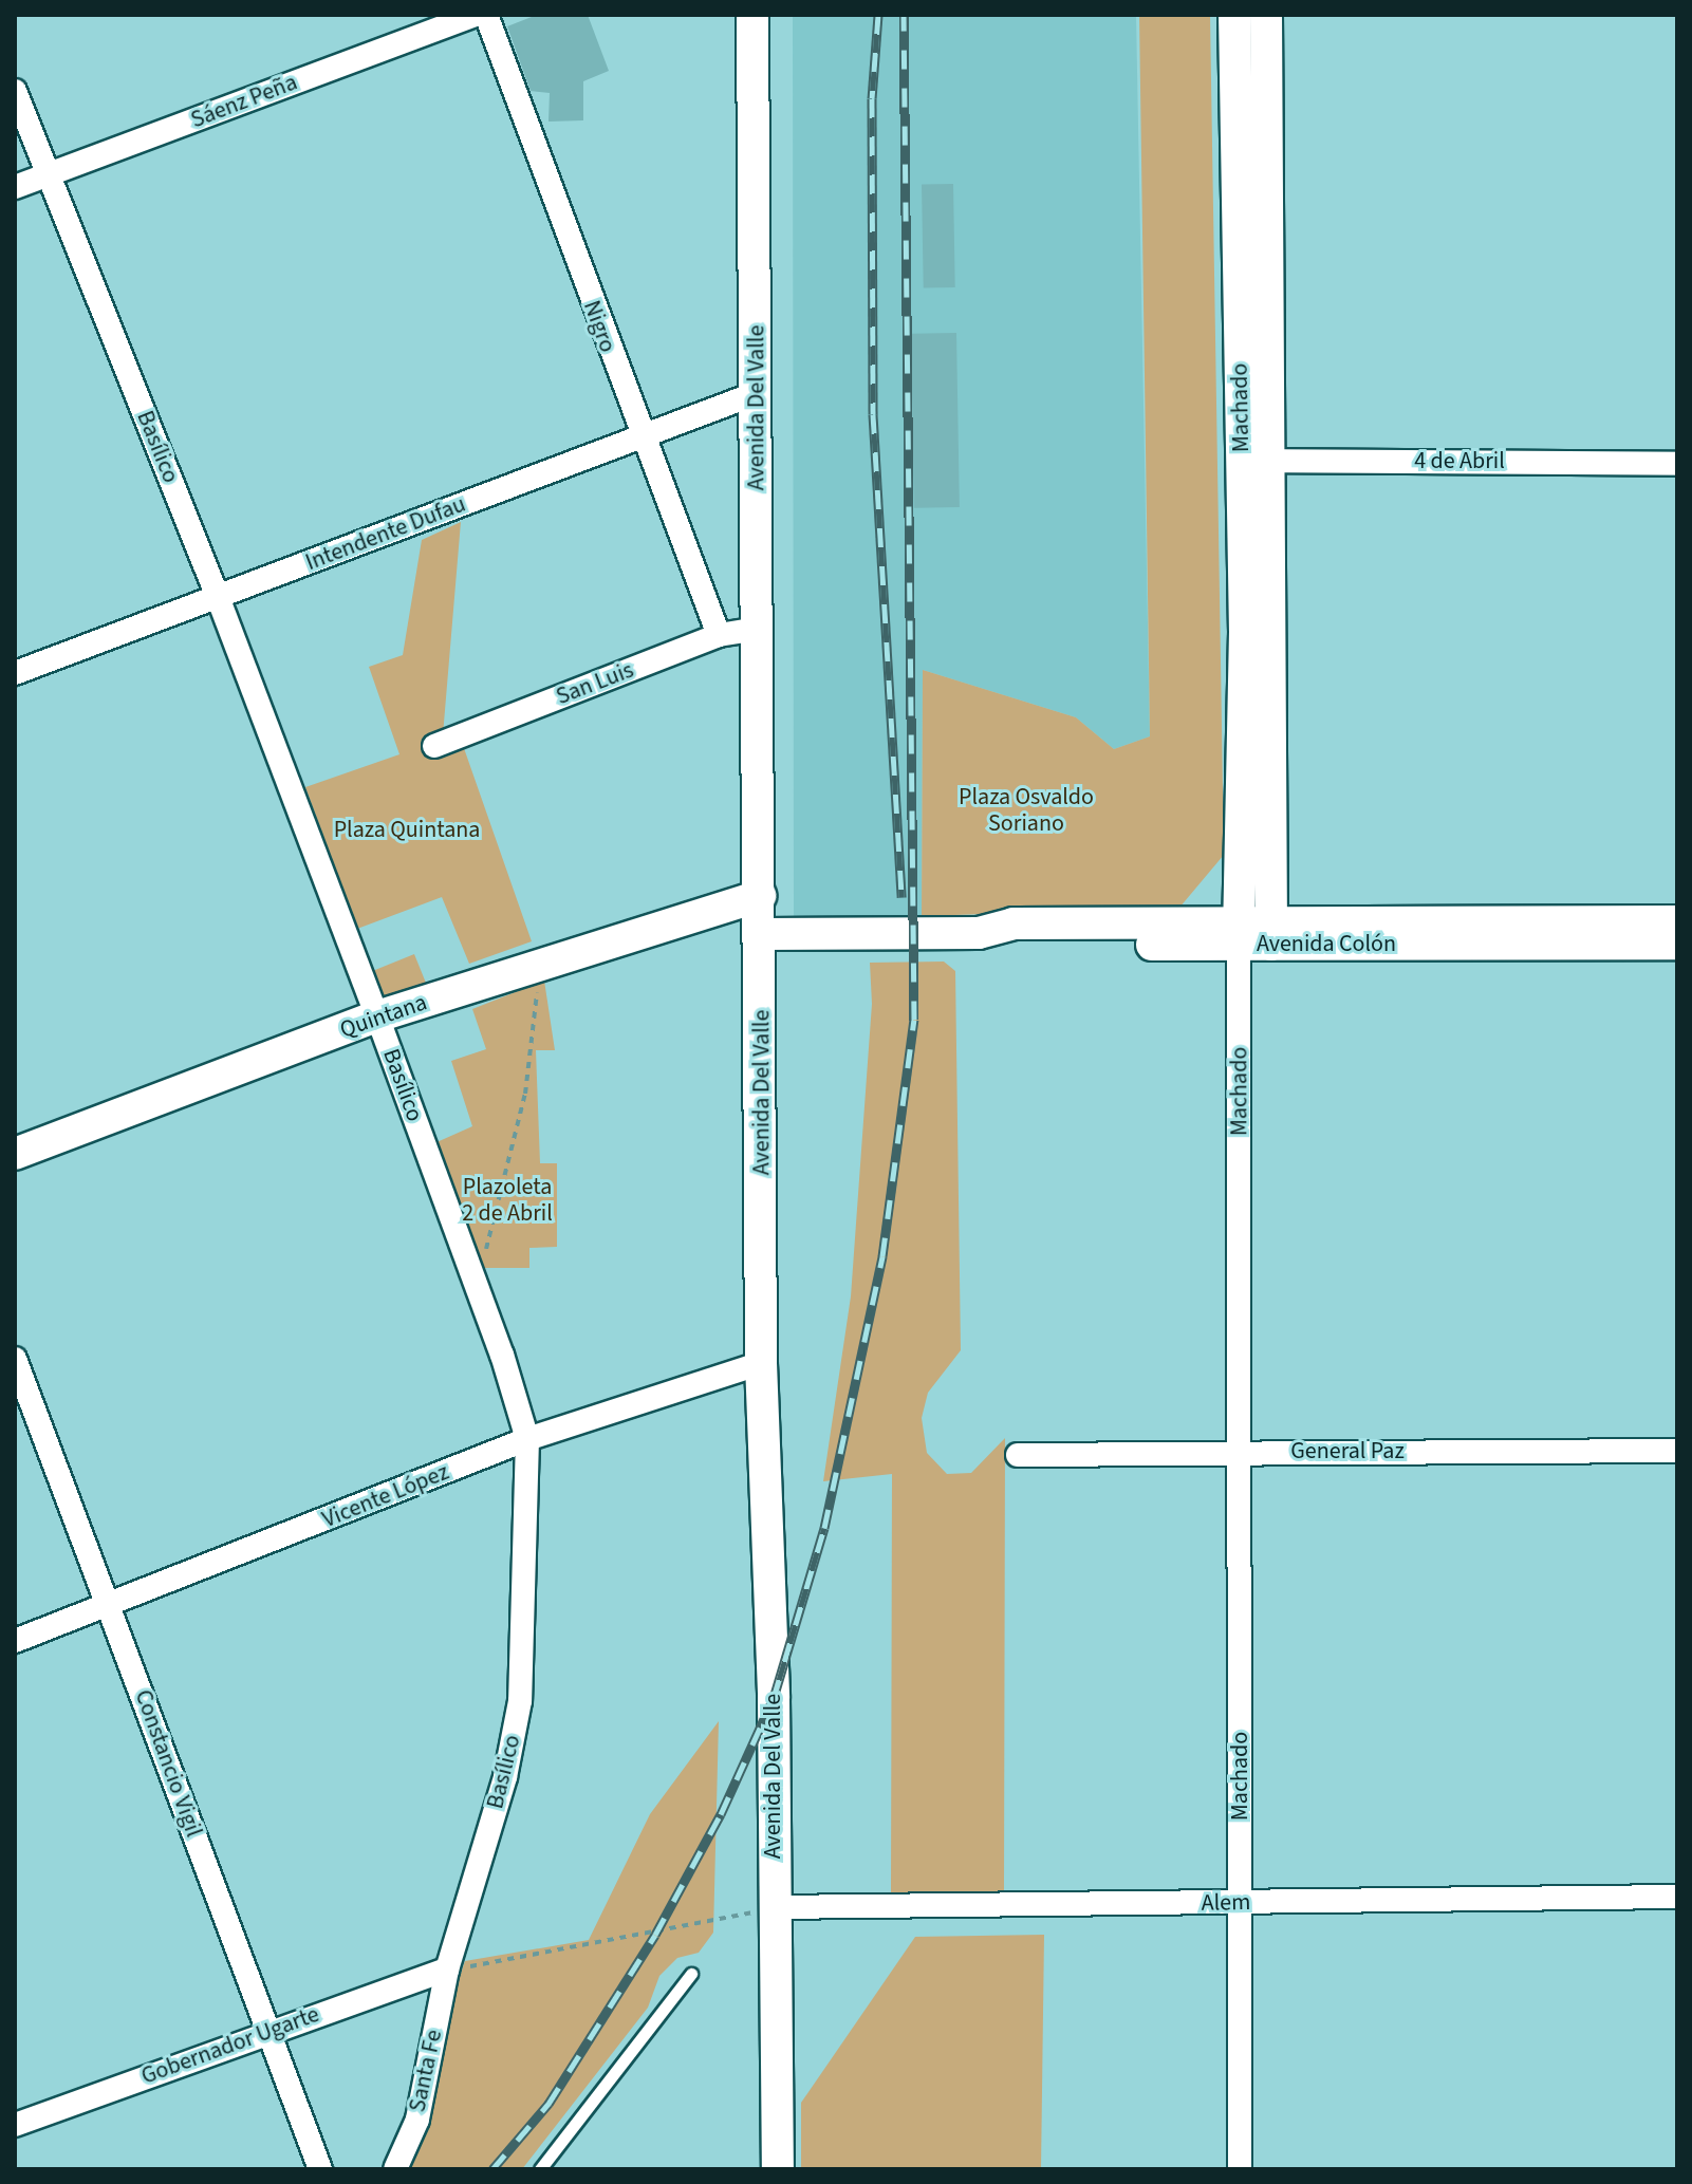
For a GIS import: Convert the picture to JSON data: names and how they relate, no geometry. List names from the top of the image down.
{
  "streets": {
    "main road": [
      "Avenida Del Valle",
      "Machado",
      "Avenida Colón",
      "Quintana"
    ],
    "street": [
      "Sáenz Peña",
      "Nigro",
      "Basílico",
      "4 de Abril",
      "Intendente Dufau",
      "San Luis",
      "General Paz",
      "Vicente López",
      "Constancio Vigil",
      "Alem",
      "Gobernador Ugarte",
      "Santa Fe"
    ]
  },
  "crossings": [
    ["Sáenz Peña", "Basílico"],
    ["Nigro", "Intendente Dufau"],
    ["Nigro", "San Luis"],
    ["Avenida Del Valle", "Intendente Dufau"],
    ["Avenida Del Valle", "San Luis"],
    ["Avenida Del Valle", "Avenida Colón"],
    ["Avenida Del Valle", "Quintana"],
    ["Avenida Del Valle", "Vicente López"],
    ["Avenida Del Valle", "Alem"],
    ["Machado", "4 de Abril"],
    ["Machado", "Avenida Colón"],
    ["Machado", "General Paz"],
    ["Machado", "Alem"],
    ["Basílico", "Intendente Dufau"],
    ["Basílico", "Quintana"],
    ["Basílico", "Vicente López"],
    ["Basílico", "Gobernador Ugarte"],
    ["Basílico", "Santa Fe"],
    ["Vicente López", "Constancio Vigil"],
    ["Constancio Vigil", "Gobernador Ugarte"],
    ["Gobernador Ugarte", "Santa Fe"]
  ],
  "parks": ["Plaza Osvaldo Soriano", "Plaza Quintana", "Plazoleta 2 de Abril"]
}
